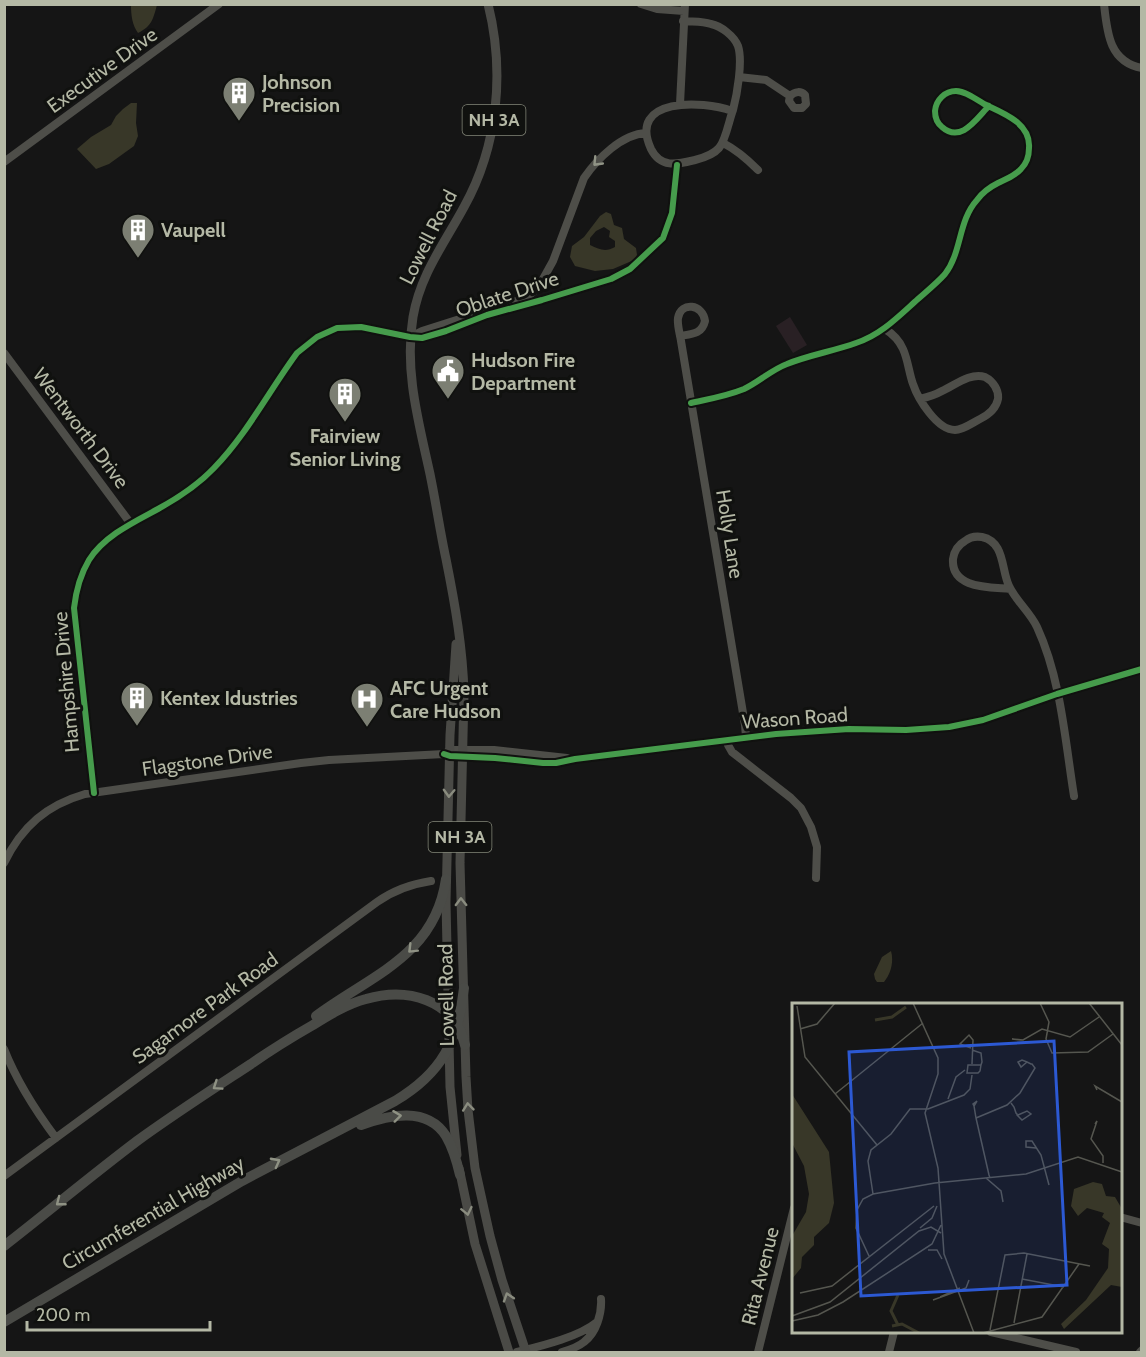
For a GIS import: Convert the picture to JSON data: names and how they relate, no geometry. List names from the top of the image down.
{
  "streets": {
    "highway": ["Circumferential Highway"],
    "main road": ["NH 3A", "Lowell Road"],
    "street": [
      "Executive Drive",
      "Oblate Drive",
      "Wentworth Drive",
      "Holly Lane",
      "Hampshire Drive",
      "Wason Road",
      "Flagstone Drive",
      "Sagamore Park Road",
      "Rita Avenue"
    ]
  },
  "crossings": [
    ["Lowell Road", "Oblate Drive"],
    ["Lowell Road", "Hampshire Drive"],
    ["Lowell Road", "Wason Road"],
    ["Lowell Road", "Flagstone Drive"],
    ["Oblate Drive", "Hampshire Drive"],
    ["Wentworth Drive", "Hampshire Drive"],
    ["Holly Lane", "Wason Road"],
    ["Hampshire Drive", "Flagstone Drive"],
    ["Wason Road", "Flagstone Drive"]
  ],
  "places": {
    "building": [
      "Johnson Precision",
      "Vaupell",
      "Fairview Senior Living",
      "Kentex Idustries"
    ],
    "public building": ["Hudson Fire Department"],
    "hospital": ["AFC Urgent Care Hudson"]
  },
  "scale_bar": "200 m"
}
